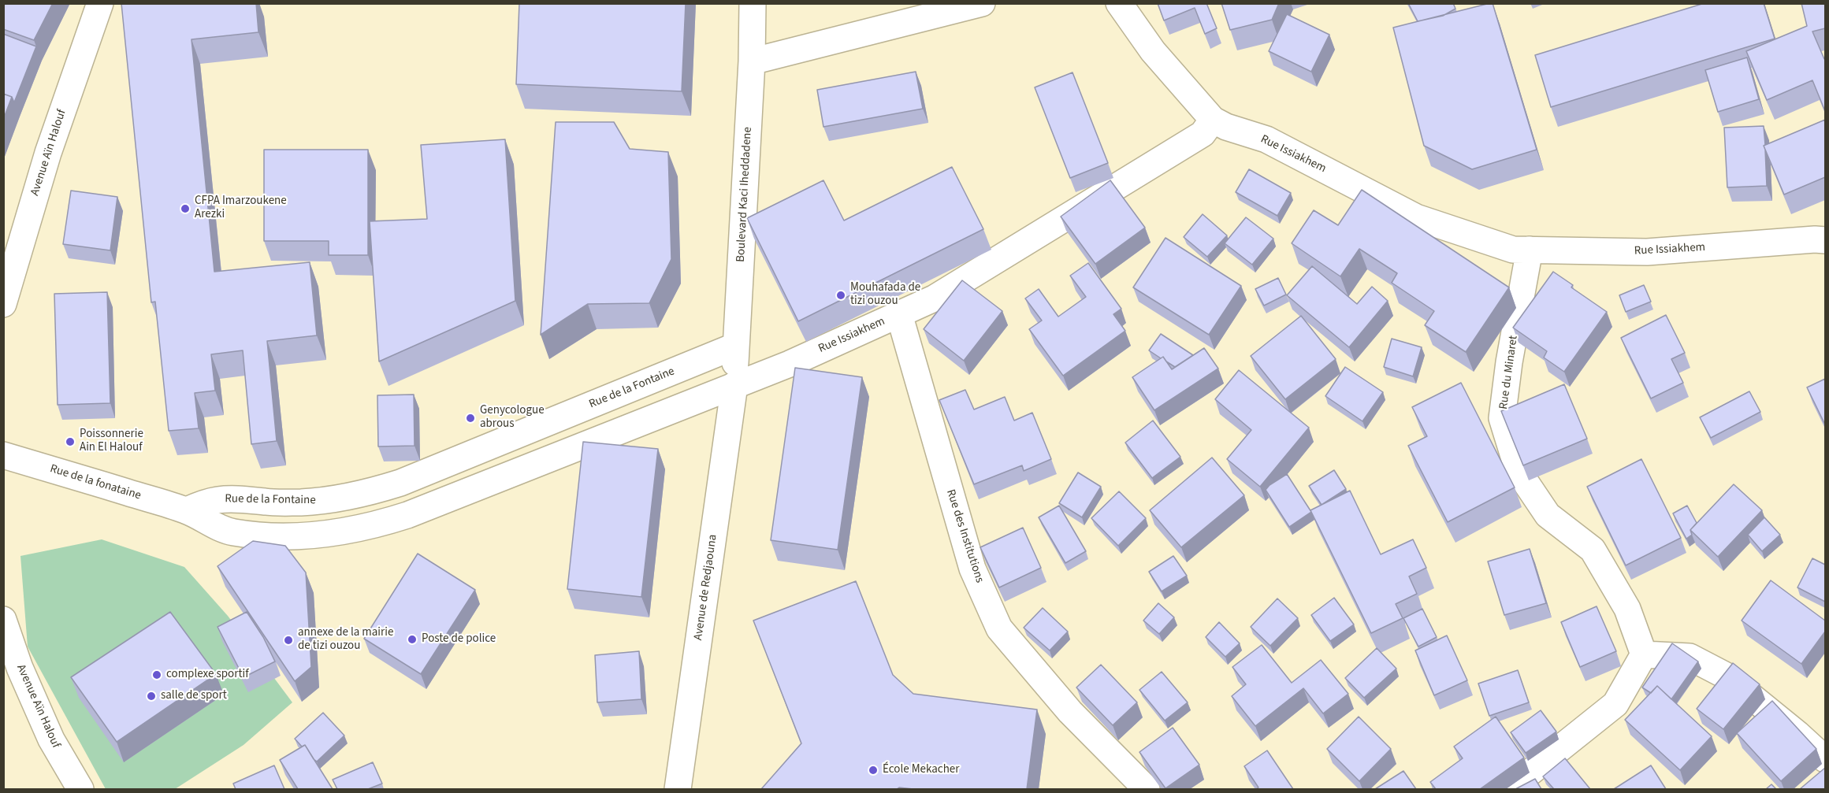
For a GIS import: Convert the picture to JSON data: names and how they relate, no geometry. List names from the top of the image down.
{
  "streets": {
    "street": [
      "Avenue Aïn Halouf",
      "Rue Issiakhem",
      "Boulevard Kaci Iheddadene",
      "Rue du Minaret",
      "Rue de la Fontaine",
      "Rue de la fonataine",
      "Rue des Institutions",
      "Avenue de Redjaouna"
    ]
  },
  "crossings": [
    ["Rue Issiakhem", "Boulevard Kaci Iheddadene"],
    ["Rue Issiakhem", "Rue du Minaret"],
    ["Rue Issiakhem", "Rue des Institutions"],
    ["Rue Issiakhem", "Avenue de Redjaouna"],
    ["Boulevard Kaci Iheddadene", "Rue de la Fontaine"],
    ["Boulevard Kaci Iheddadene", "Avenue de Redjaouna"],
    ["Rue de la Fontaine", "Rue de la fonataine"]
  ],
  "places": [
    "CFPA Imarzoukene Arezki",
    "Mouhafada de tizi ouzou",
    "Genycologue abrous",
    "Poissonnerie Ain El Halouf",
    "Poste de police",
    "annexe de la mairie de tizi ouzou",
    "complexe sportif",
    "salle de sport",
    "École Mekacher"
  ]
}
